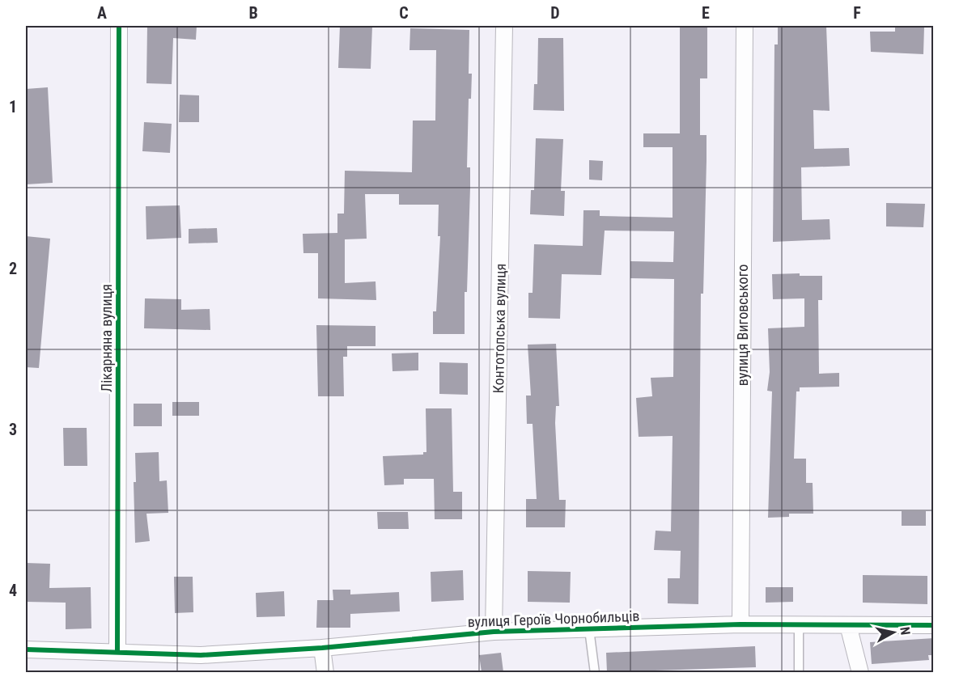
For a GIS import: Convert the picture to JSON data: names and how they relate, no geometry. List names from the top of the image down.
{
  "streets": {
    "street": [
      "вулиця Виговського",
      "Контотопська вулиця",
      "Лікарняна вулиця",
      "вулиця Героїв Чорнобильців"
    ]
  },
  "crossings": [
    ["вулиця Виговського", "вулиця Героїв Чорнобильців"],
    ["Контотопська вулиця", "вулиця Героїв Чорнобильців"],
    ["Лікарняна вулиця", "вулиця Героїв Чорнобильців"]
  ],
  "north": "right",
  "grid": {
    "columns": [
      "A",
      "B",
      "C",
      "D",
      "E",
      "F"
    ],
    "rows": [
      "1",
      "2",
      "3",
      "4"
    ]
  }
}
